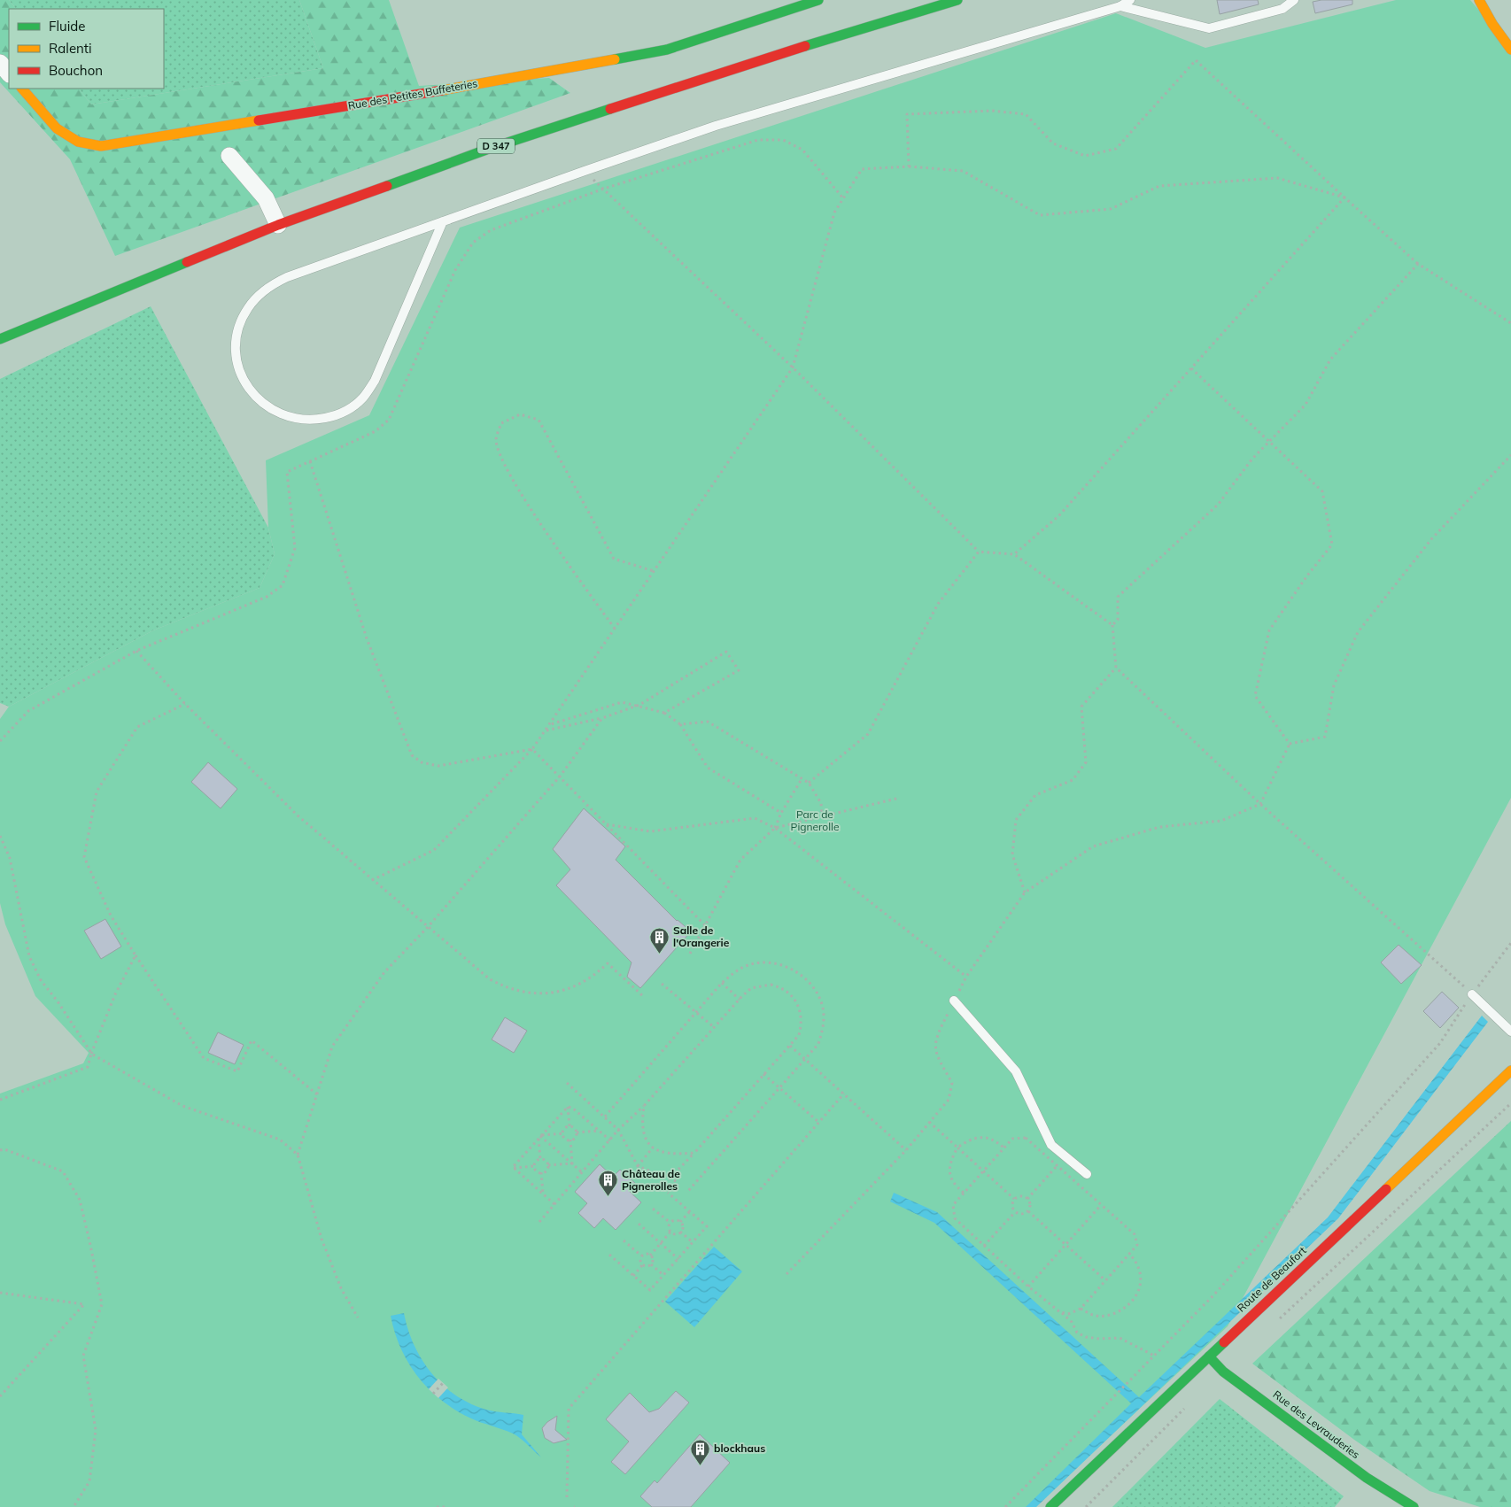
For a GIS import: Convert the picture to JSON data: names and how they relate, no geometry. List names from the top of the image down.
{
  "streets": {
    "street": [
      "Rue des Petites Buffeteries",
      "D 347",
      "Route de Beaufort",
      "Rue des Levrauderies"
    ]
  },
  "crossings": [
    ["Route de Beaufort", "Rue des Levrauderies"]
  ],
  "parks": ["Parc de Pignerolle"],
  "places": {
    "building": ["Salle de l'Orangerie", "Château de Pignerolles", "blockhaus"]
  },
  "legend": ["Fluide", "Ralenti", "Bouchon"]
}
